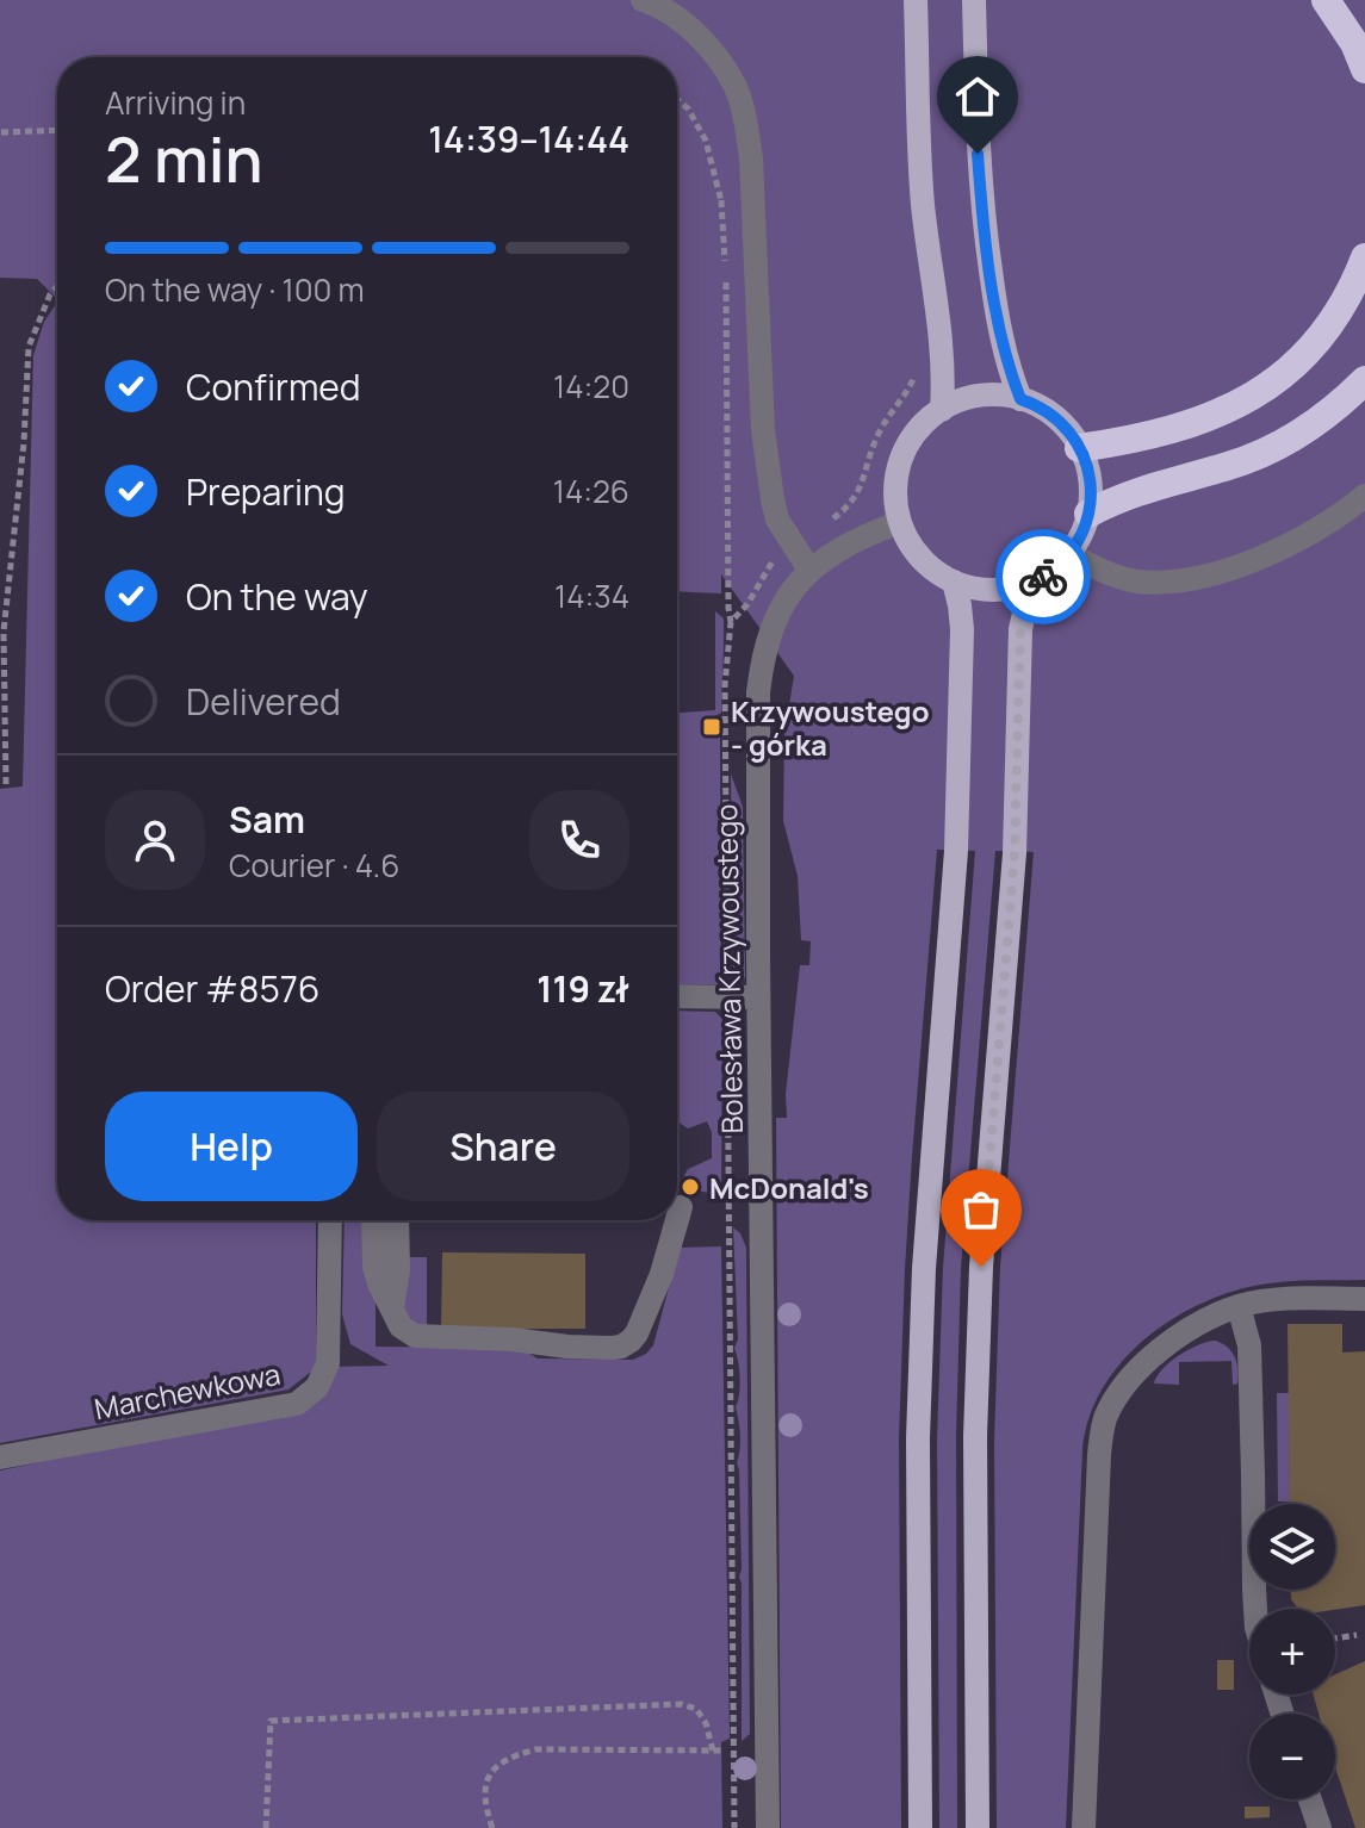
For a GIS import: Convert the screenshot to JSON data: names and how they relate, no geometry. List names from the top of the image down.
{
  "streets": {
    "street": ["Bolesława Krzywoustego", "Marchewkowa"]
  },
  "places": {
    "transit": ["Krzywoustego - górka"],
    "other": ["McDonald's"]
  },
  "page": {
    "heading": ["2 min", "Arriving in", "14:39–14:44"],
    "panel": [
      "Sam",
      "Courier · 4.6",
      "Order #8576",
      "119 zł"
    ],
    "bar": "On the way · 100 m",
    "list": [
      ["Confirmed", "14:20"],
      ["Preparing", "14:26"],
      ["On the way", "14:34"],
      "Delivered"
    ],
    "buttons": ["Help", "Share"],
    "map_buttons": ["+", "−"]
  }
}
